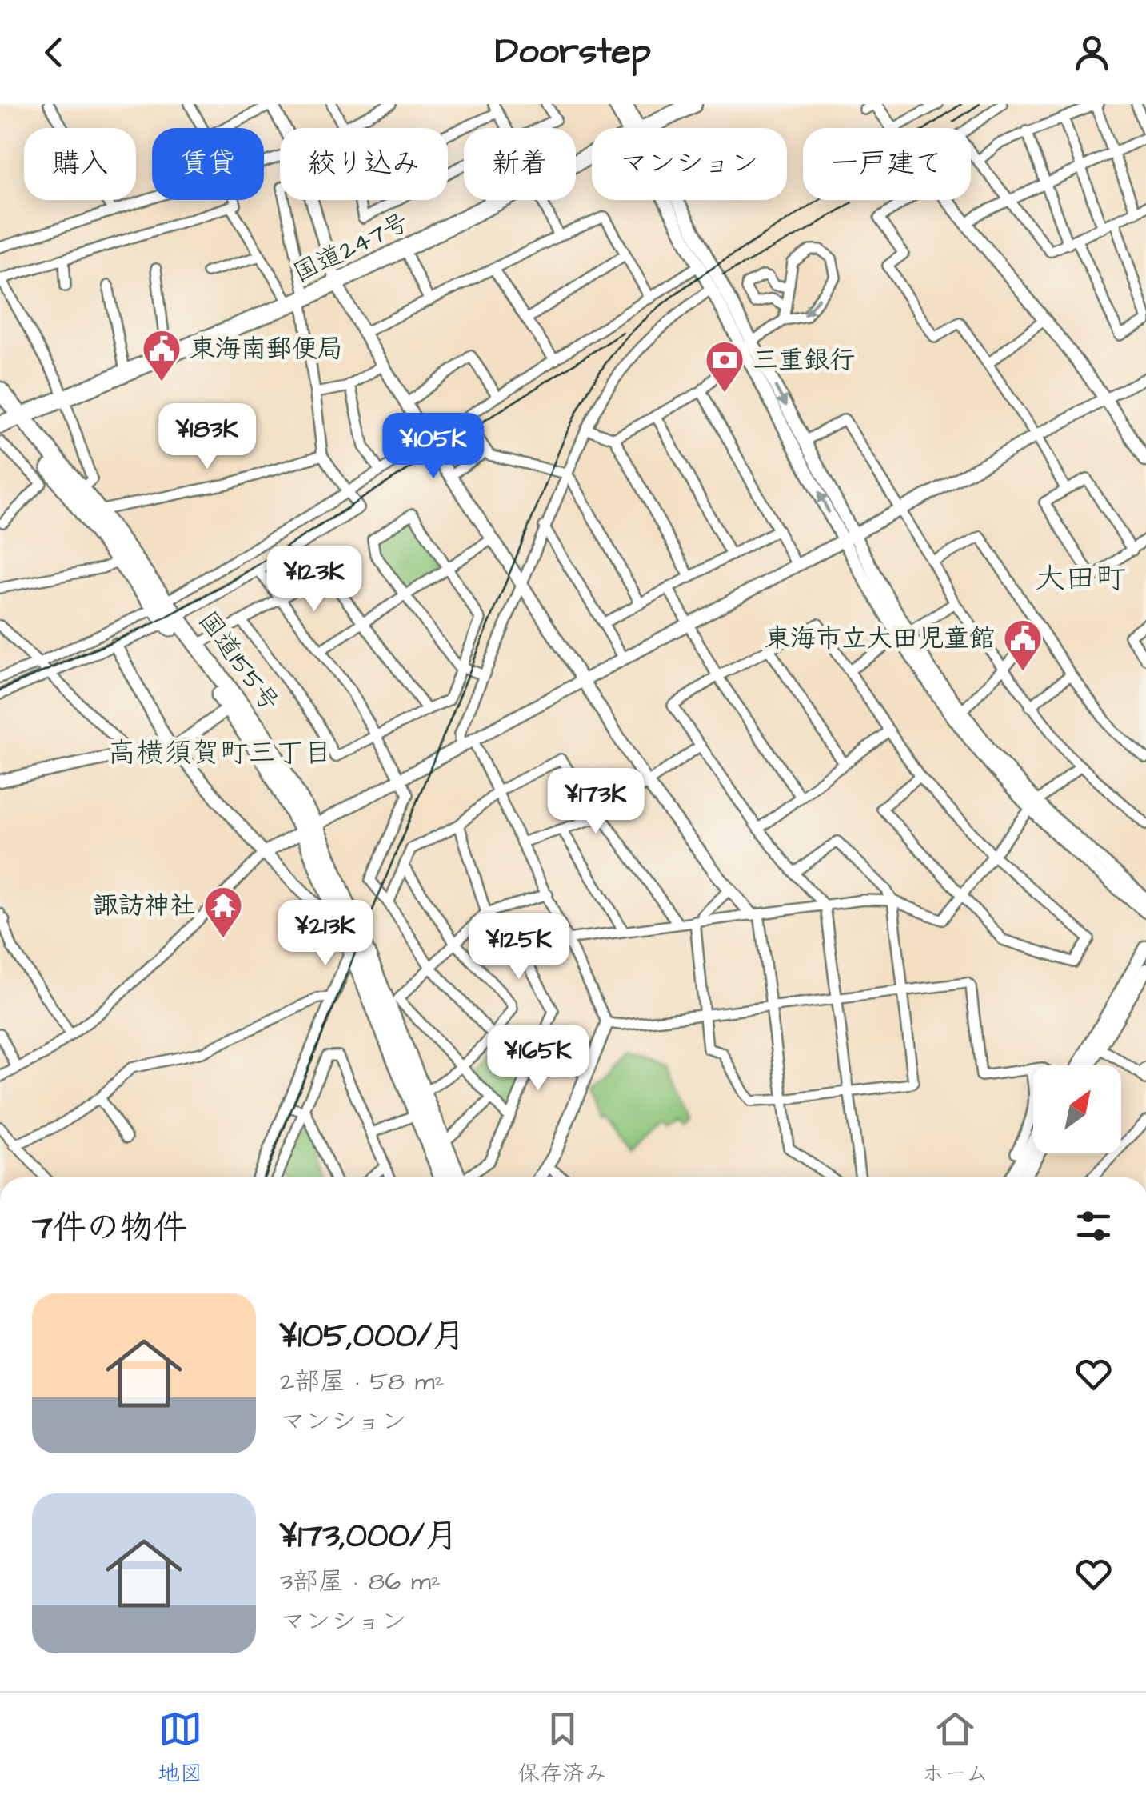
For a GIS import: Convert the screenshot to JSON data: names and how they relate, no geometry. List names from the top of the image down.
{
  "streets": {
    "highway": ["国道247号", "国道155号"]
  },
  "crossings": [
    ["国道247号", "国道155号"]
  ],
  "districts": ["大田町", "高横須賀町三丁目"],
  "places": {
    "public building": ["東海南郵便局", "東海市立大田児童館"],
    "bank": ["三重銀行"],
    "temple": ["諏訪神社"]
  },
  "north": "top right",
  "page": {
    "header": "Doorstep",
    "chip": [
      "購入",
      "賃貸",
      "絞り込み",
      "新着",
      "マンション",
      "一戸建て"
    ],
    "price": [
      "¥183K",
      "¥105K",
      "¥123K",
      "¥173K",
      "¥213K",
      "¥125K",
      "¥165K"
    ],
    "heading": "7件の物件",
    "list": [
      {
        "name": "¥105,000/月",
        "note": "2部屋 · 58 m² · マンション"
      },
      {
        "name": "¥173,000/月",
        "note": "3部屋 · 86 m² · マンション"
      }
    ],
    "tabs": ["地図", "保存済み", "ホーム"]
  }
}
